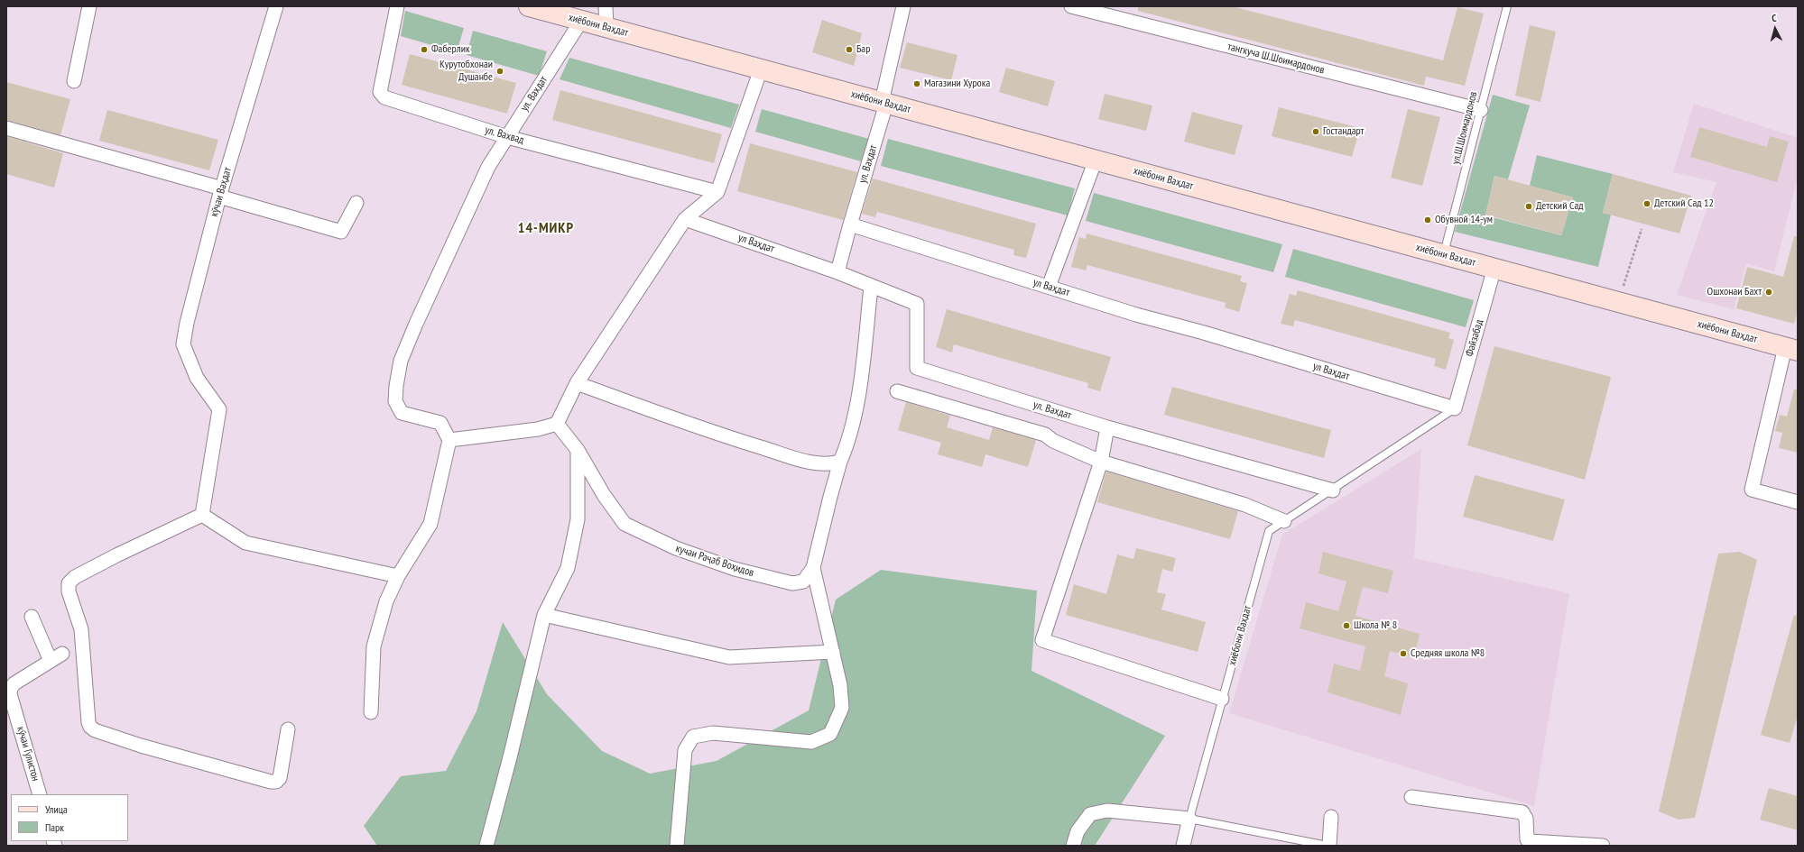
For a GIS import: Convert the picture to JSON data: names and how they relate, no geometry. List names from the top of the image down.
{
  "streets": {
    "main road": ["хиёбони Ваҳдат"],
    "street": [
      "тангкуча Ш.Шоимардонов",
      "ул. Вахдат",
      "ул. Вахвад",
      "кӯчаи Ваҳдат",
      "ул Ваҳдат",
      "Файзабад",
      "кучаи Раҷаб Воҳидов",
      "кӯчаи Гулистон"
    ],
    "lane": ["ул.Ш.Шоимардонов", "хиёбони Вахдат"]
  },
  "crossings": [
    ["хиёбони Ваҳдат", "ул. Вахдат"],
    ["хиёбони Ваҳдат", "ул.Ш.Шоимардонов"],
    ["хиёбони Ваҳдат", "Файзабад"],
    ["тангкуча Ш.Шоимардонов", "ул.Ш.Шоимардонов"],
    ["ул. Вахдат", "ул. Вахвад"],
    ["ул. Вахдат", "ул Ваҳдат"],
    ["ул. Вахдат", "кучаи Раҷаб Воҳидов"],
    ["ул. Вахдат", "хиёбони Вахдат"],
    ["ул Ваҳдат", "Файзабад"],
    ["ул Ваҳдат", "хиёбони Вахдат"],
    ["Файзабад", "хиёбони Вахдат"]
  ],
  "districts": ["14-МИКР"],
  "places": [
    "Фаберлик",
    "Бар",
    "Курутобхонаи Душанбе",
    "Магазини Хурока",
    "Гостандарт",
    "Детский Сад 12",
    "Детский Сад",
    "Обувной 14-ум",
    "Ошхонаи Бахт",
    "Школа № 8",
    "Средняя школа №8"
  ],
  "legend": ["Улица", "Парк"],
  "north": "top"
}
